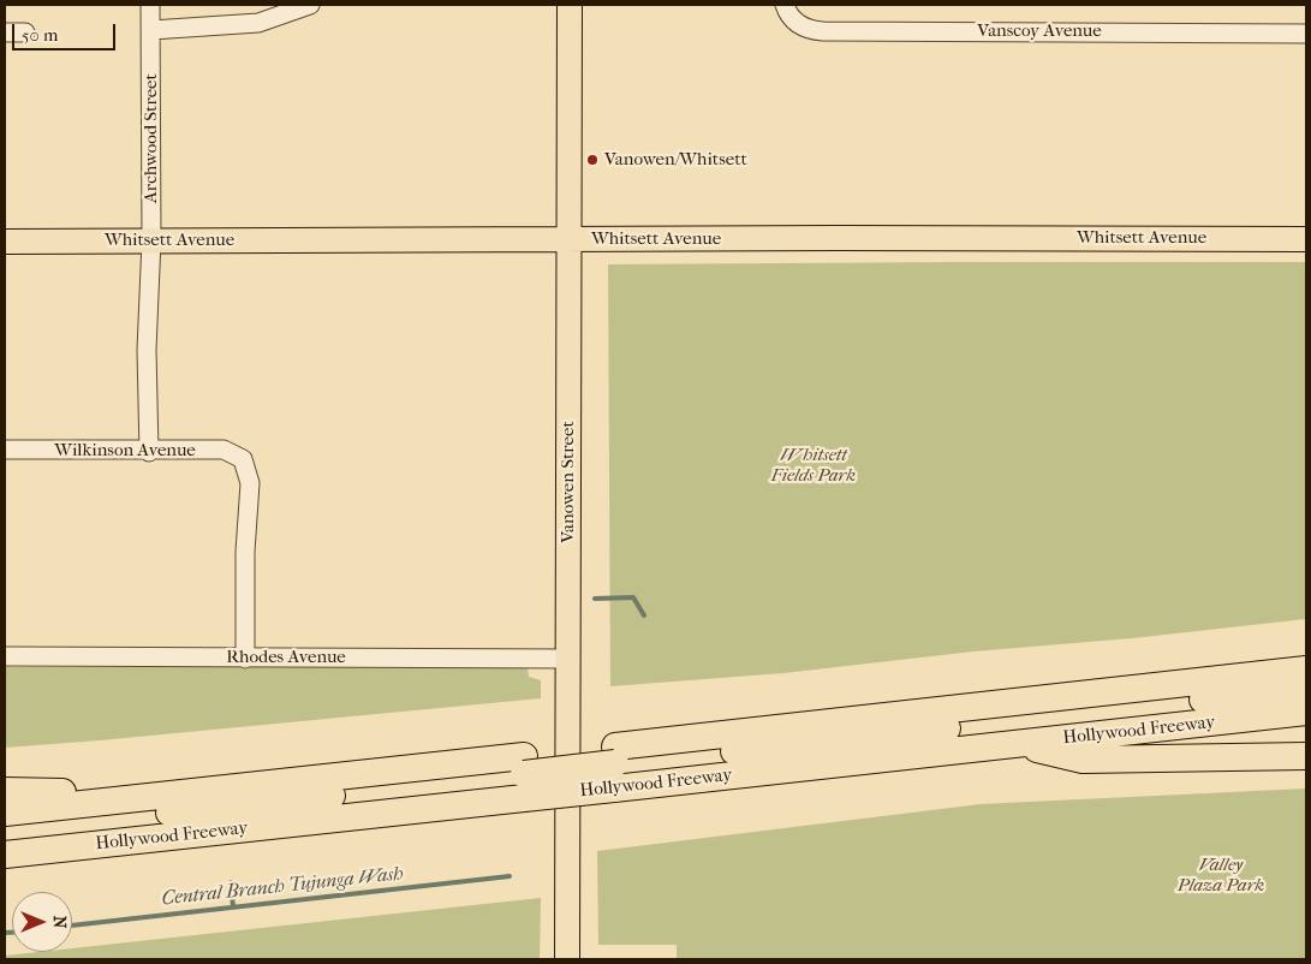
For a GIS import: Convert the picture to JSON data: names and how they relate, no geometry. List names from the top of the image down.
{
  "streets": {
    "highway": ["Hollywood Freeway"],
    "main road": ["Whitsett Avenue", "Vanowen Street"],
    "street": [
      "Vanscoy Avenue",
      "Archwood Street",
      "Wilkinson Avenue",
      "Rhodes Avenue"
    ]
  },
  "crossings": [
    ["Archwood Street", "Whitsett Avenue"],
    ["Archwood Street", "Wilkinson Avenue"],
    ["Whitsett Avenue", "Vanowen Street"],
    ["Wilkinson Avenue", "Rhodes Avenue"],
    ["Vanowen Street", "Rhodes Avenue"]
  ],
  "water": ["Central Branch Tujunga Wash"],
  "parks": ["Whitsett Fields Park", "Valley Plaza Park"],
  "places": ["Vanowen/Whitsett"],
  "scale_bar": "50 m",
  "north": "right"
}
